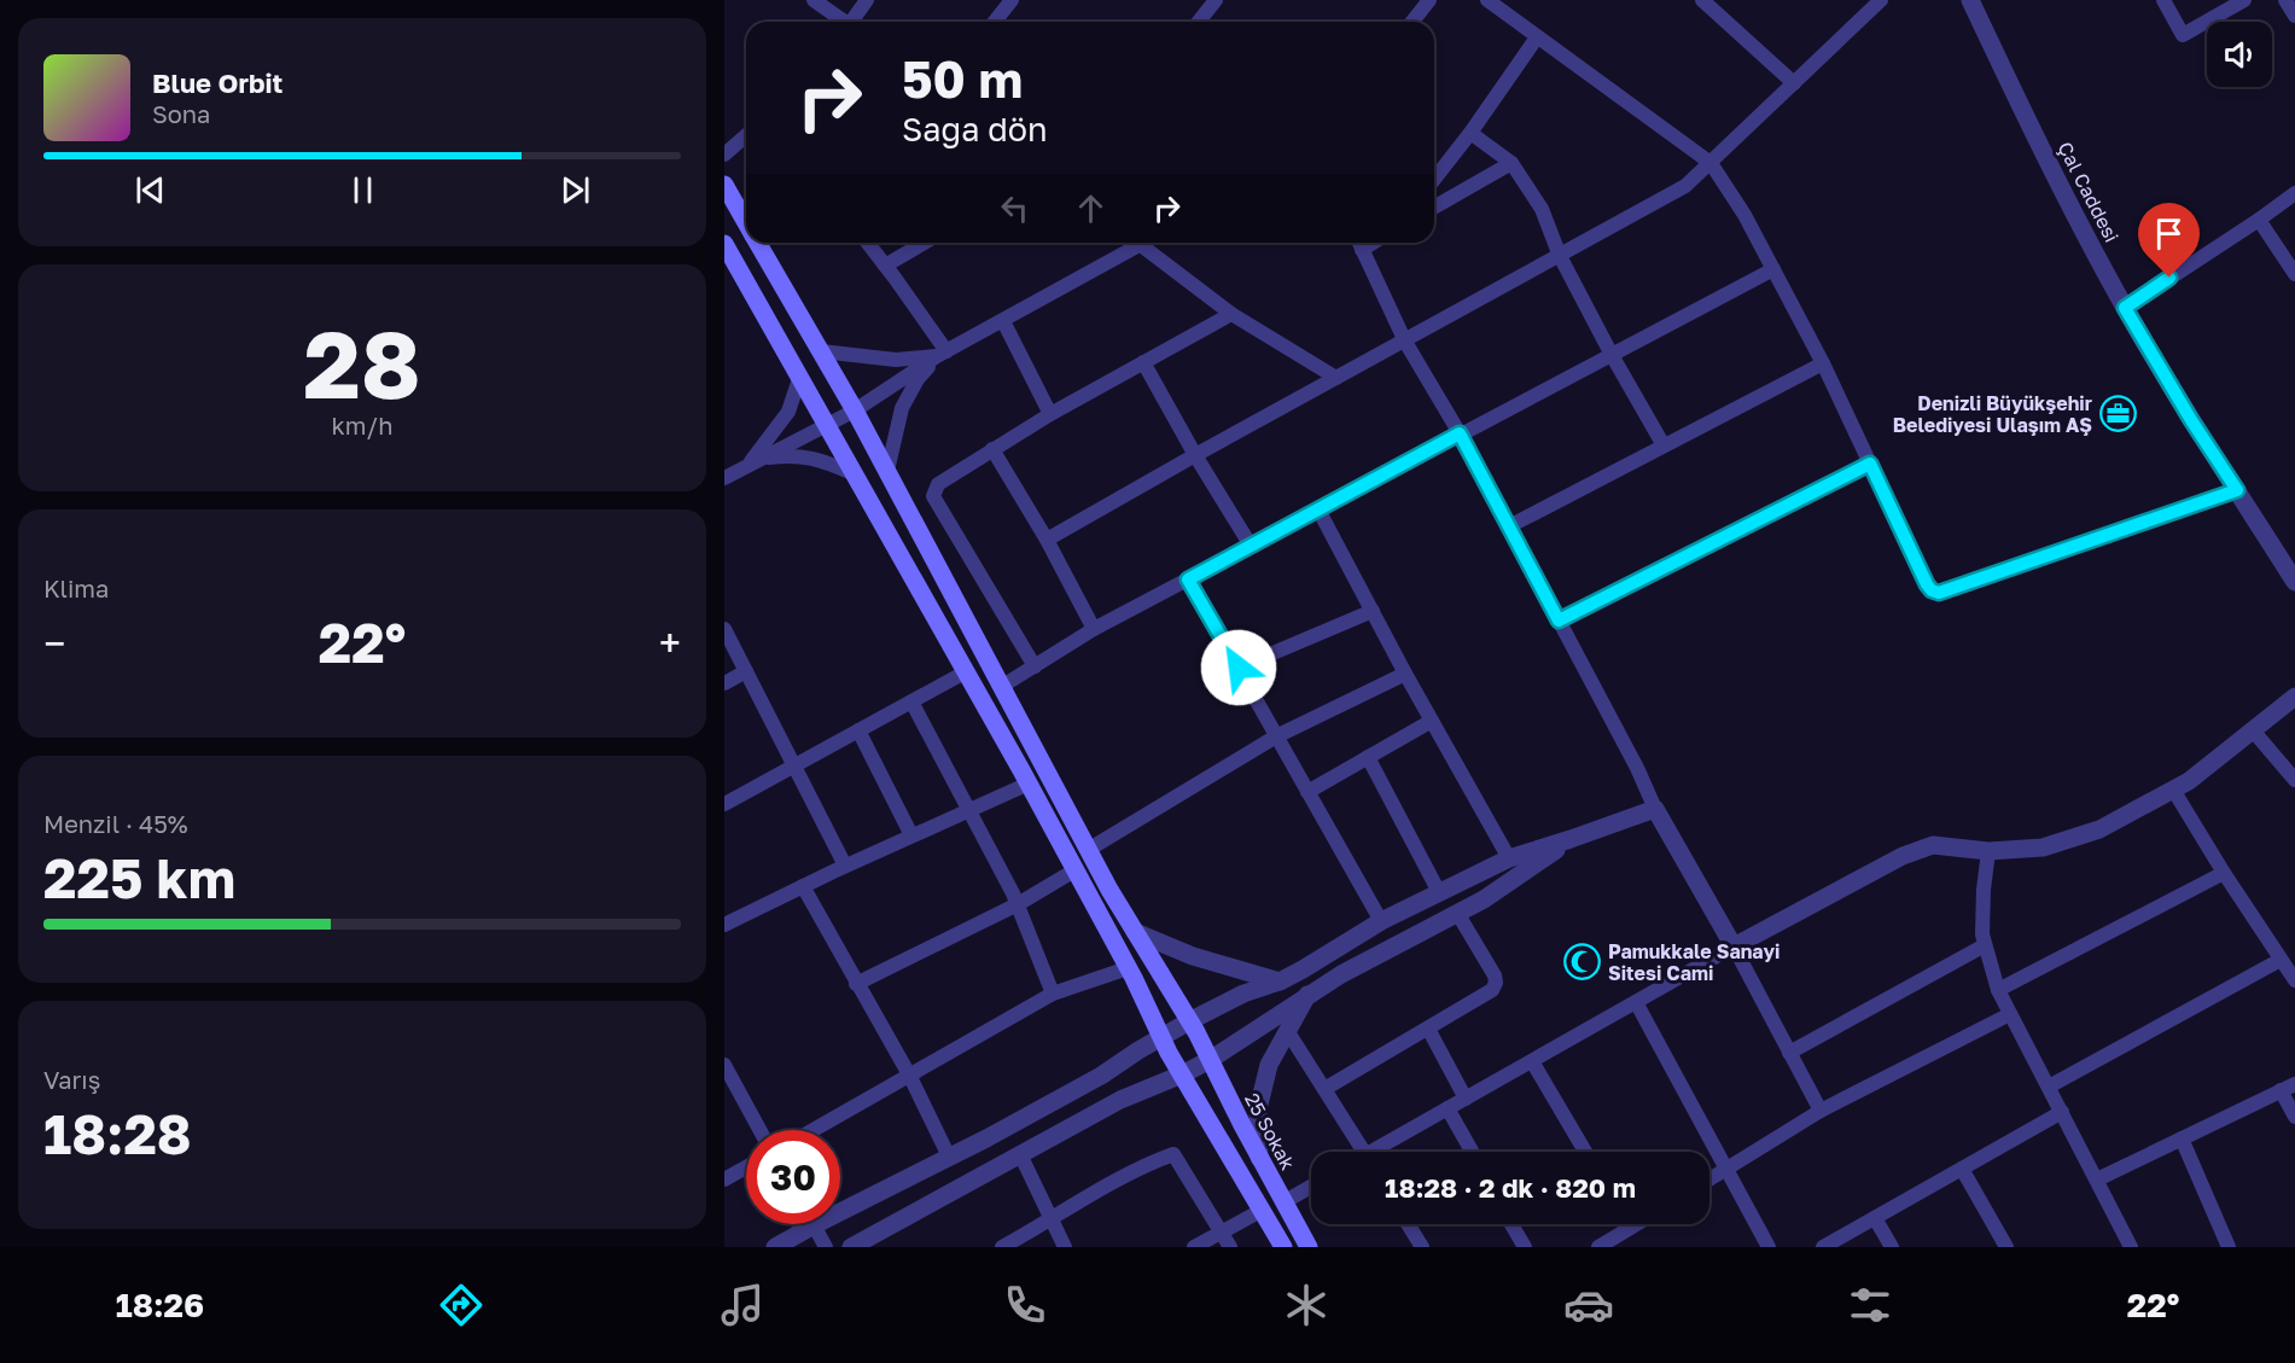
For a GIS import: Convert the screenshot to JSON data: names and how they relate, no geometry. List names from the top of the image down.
{
  "streets": {
    "main road": ["25 Sokak"],
    "street": ["Çal Caddesi"]
  },
  "places": {
    "office": ["Denizli Büyükşehir Belediyesi Ulaşım AŞ"],
    "mosque": ["Pamukkale Sanayi Sitesi Cami"]
  },
  "page": {
    "turn": ["50 m", "Sağa dön"],
    "song": ["Blue Orbit", "Sona"],
    "tile": [
      ["28", "km/h"],
      "Klima",
      ["Menzil · 45%", "225 km"],
      ["Varış", "18:28"]
    ],
    "heat": ["−", "22°", "+"],
    "limit": "30",
    "trip": "18:28 · 2 dk · 820 m",
    "tabs": ["18:26", "22°"]
  }
}
